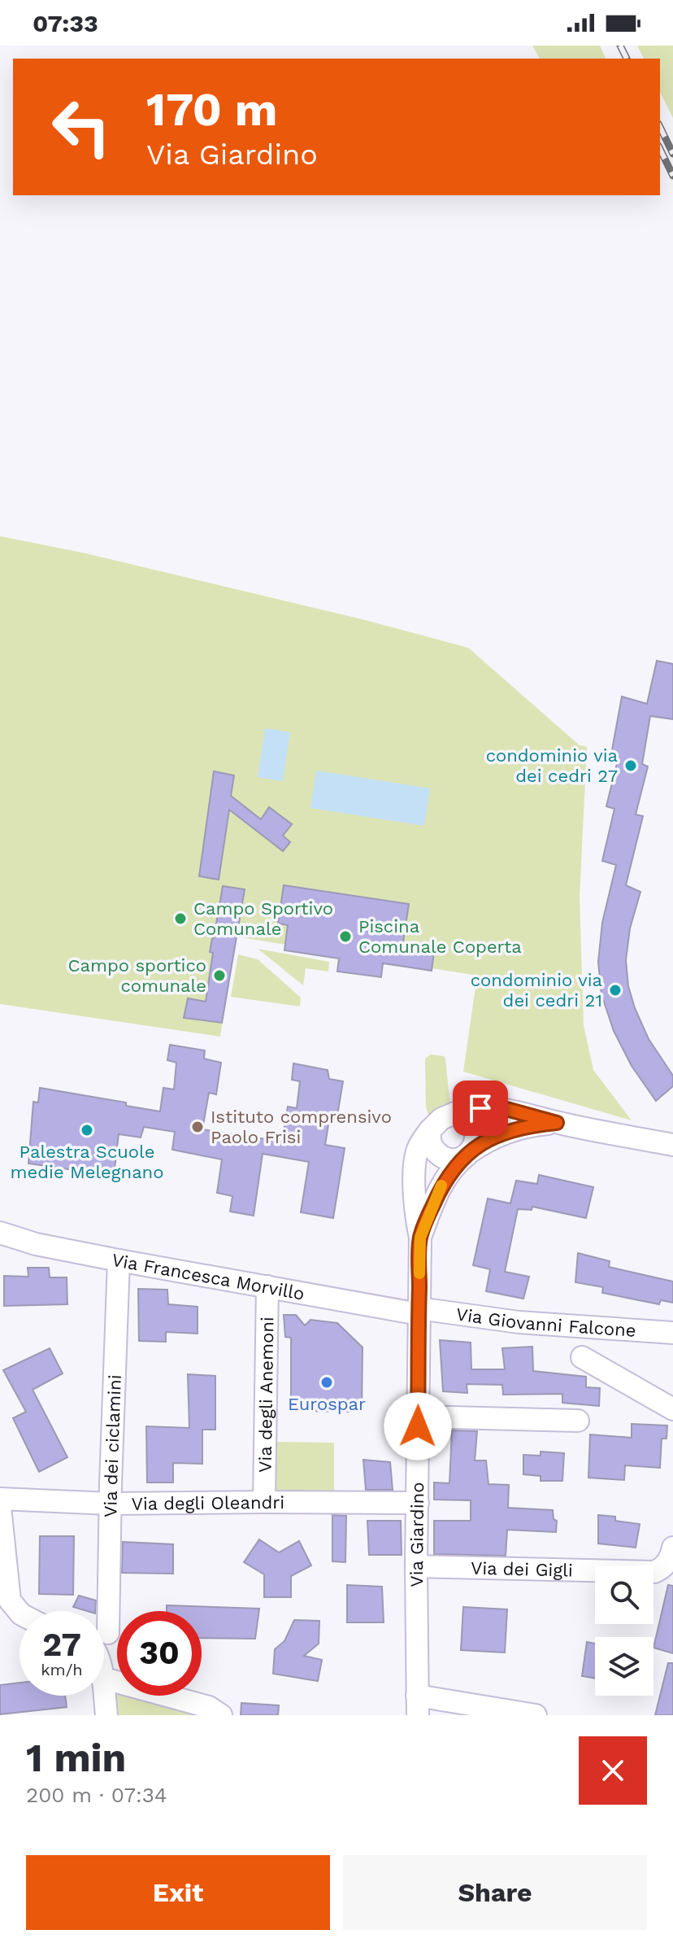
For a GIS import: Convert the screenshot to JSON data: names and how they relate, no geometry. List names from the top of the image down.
{
  "streets": {
    "street": [
      "Via Francesca Morvillo",
      "Via Giovanni Falcone",
      "Via degli Anemoni",
      "Via dei ciclamini",
      "Via degli Oleandri",
      "Via Giardino",
      "Via dei Gigli"
    ]
  },
  "crossings": [
    ["Via Francesca Morvillo", "Via Giovanni Falcone"],
    ["Via Francesca Morvillo", "Via degli Anemoni"],
    ["Via Francesca Morvillo", "Via dei ciclamini"],
    ["Via Francesca Morvillo", "Via Giardino"],
    ["Via Giovanni Falcone", "Via Giardino"],
    ["Via degli Anemoni", "Via degli Oleandri"],
    ["Via dei ciclamini", "Via degli Oleandri"],
    ["Via degli Oleandri", "Via Giardino"],
    ["Via Giardino", "Via dei Gigli"]
  ],
  "places": [
    "condominio via dei cedri 27",
    "Campo Sportivo Comunale",
    "Piscina Comunale Coperta",
    "Campo sportico comunale",
    "condominio via dei cedri 21",
    "Istituto comprensivo Paolo Frisi",
    "Palestra Scuole medie Melegnano",
    "Eurospar"
  ],
  "page": {
    "status": "07:33",
    "turn": ["170 m", "Via Giardino"],
    "speed": "27 km/h",
    "limit": "30",
    "heading": ["1 min", "200 m · 07:34"],
    "buttons": ["Exit", "Share"]
  }
}
